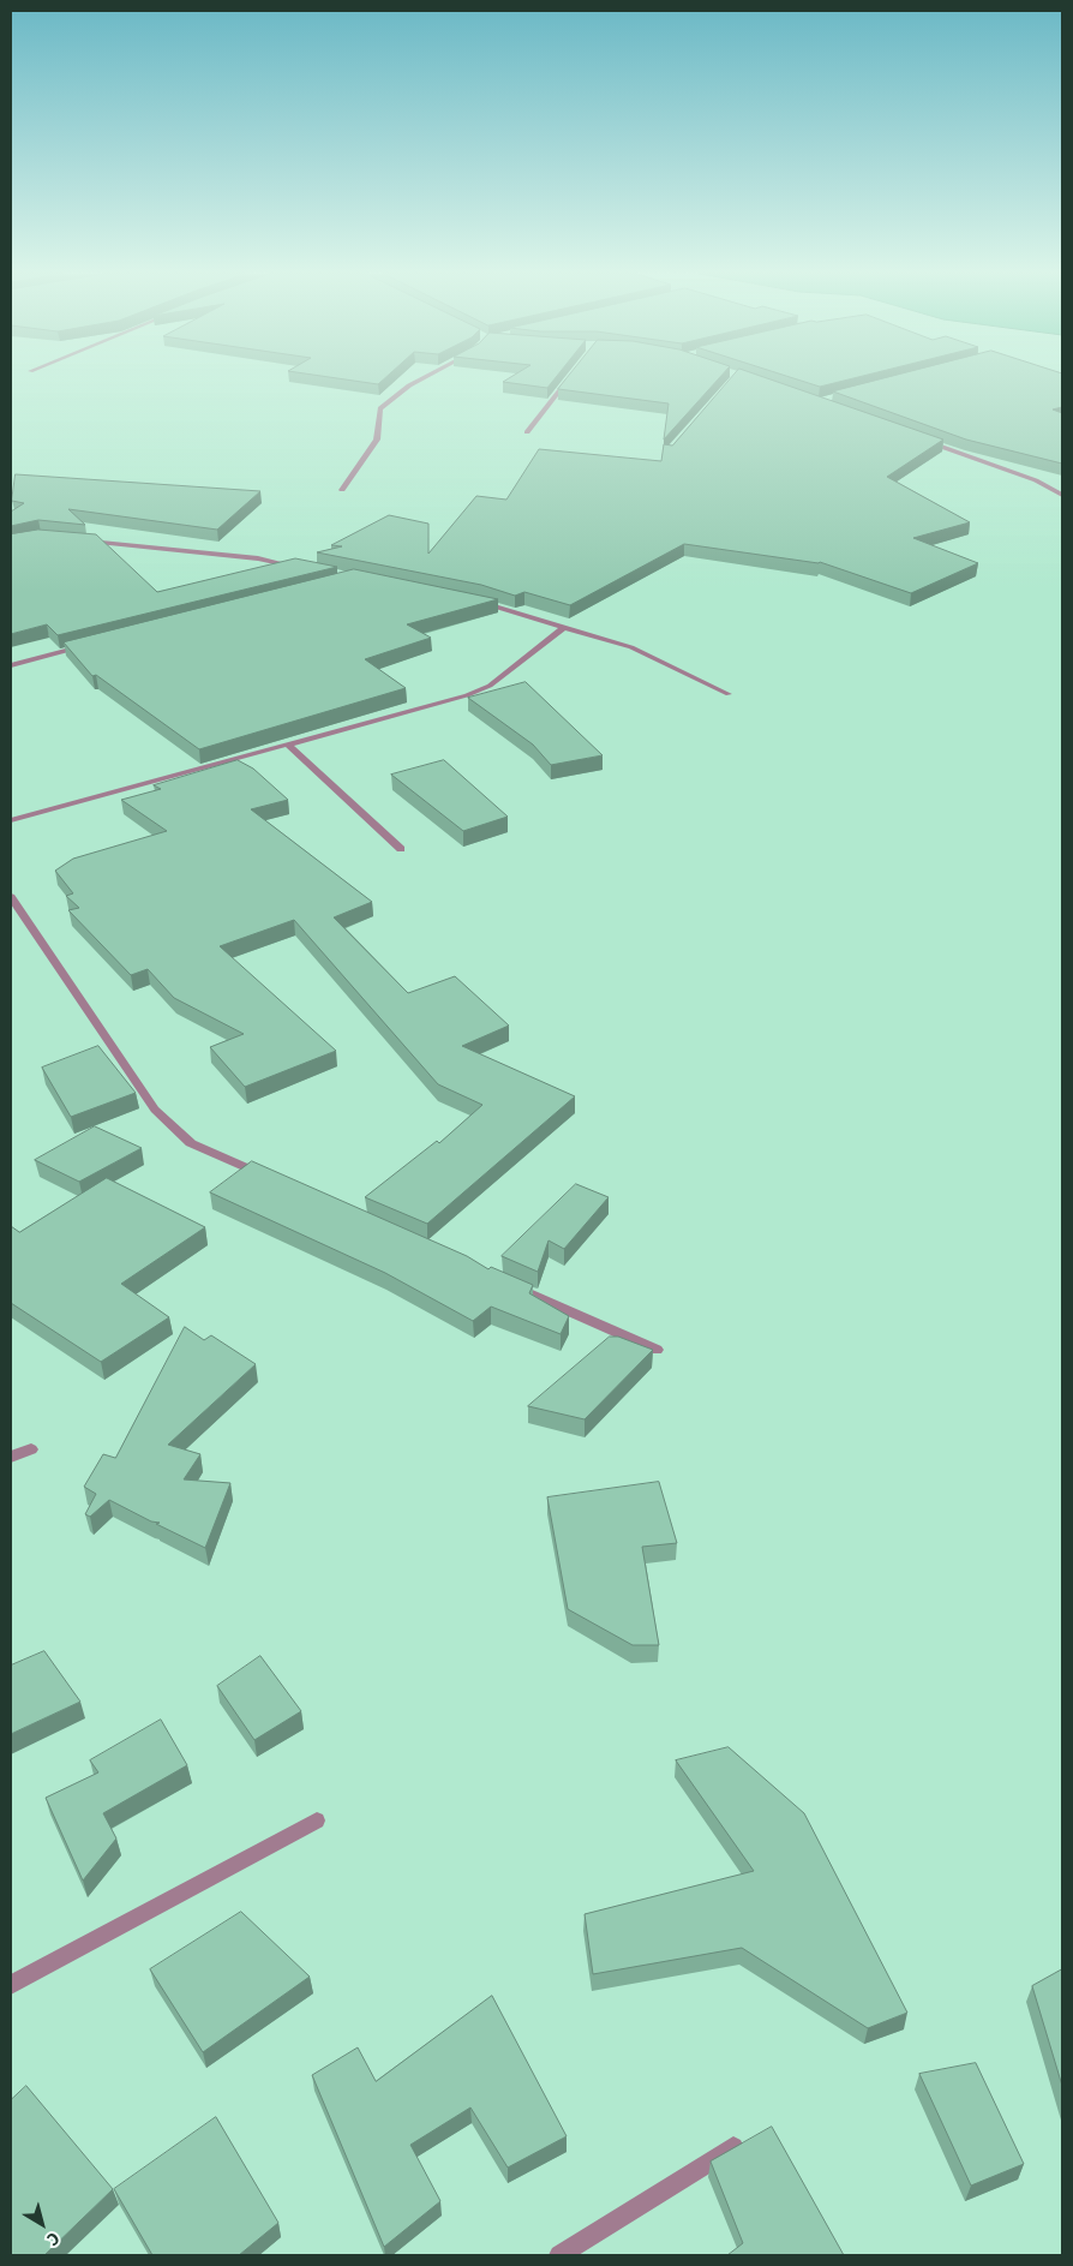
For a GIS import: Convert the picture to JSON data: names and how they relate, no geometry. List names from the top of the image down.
{
  "north": "bottom right"
}
